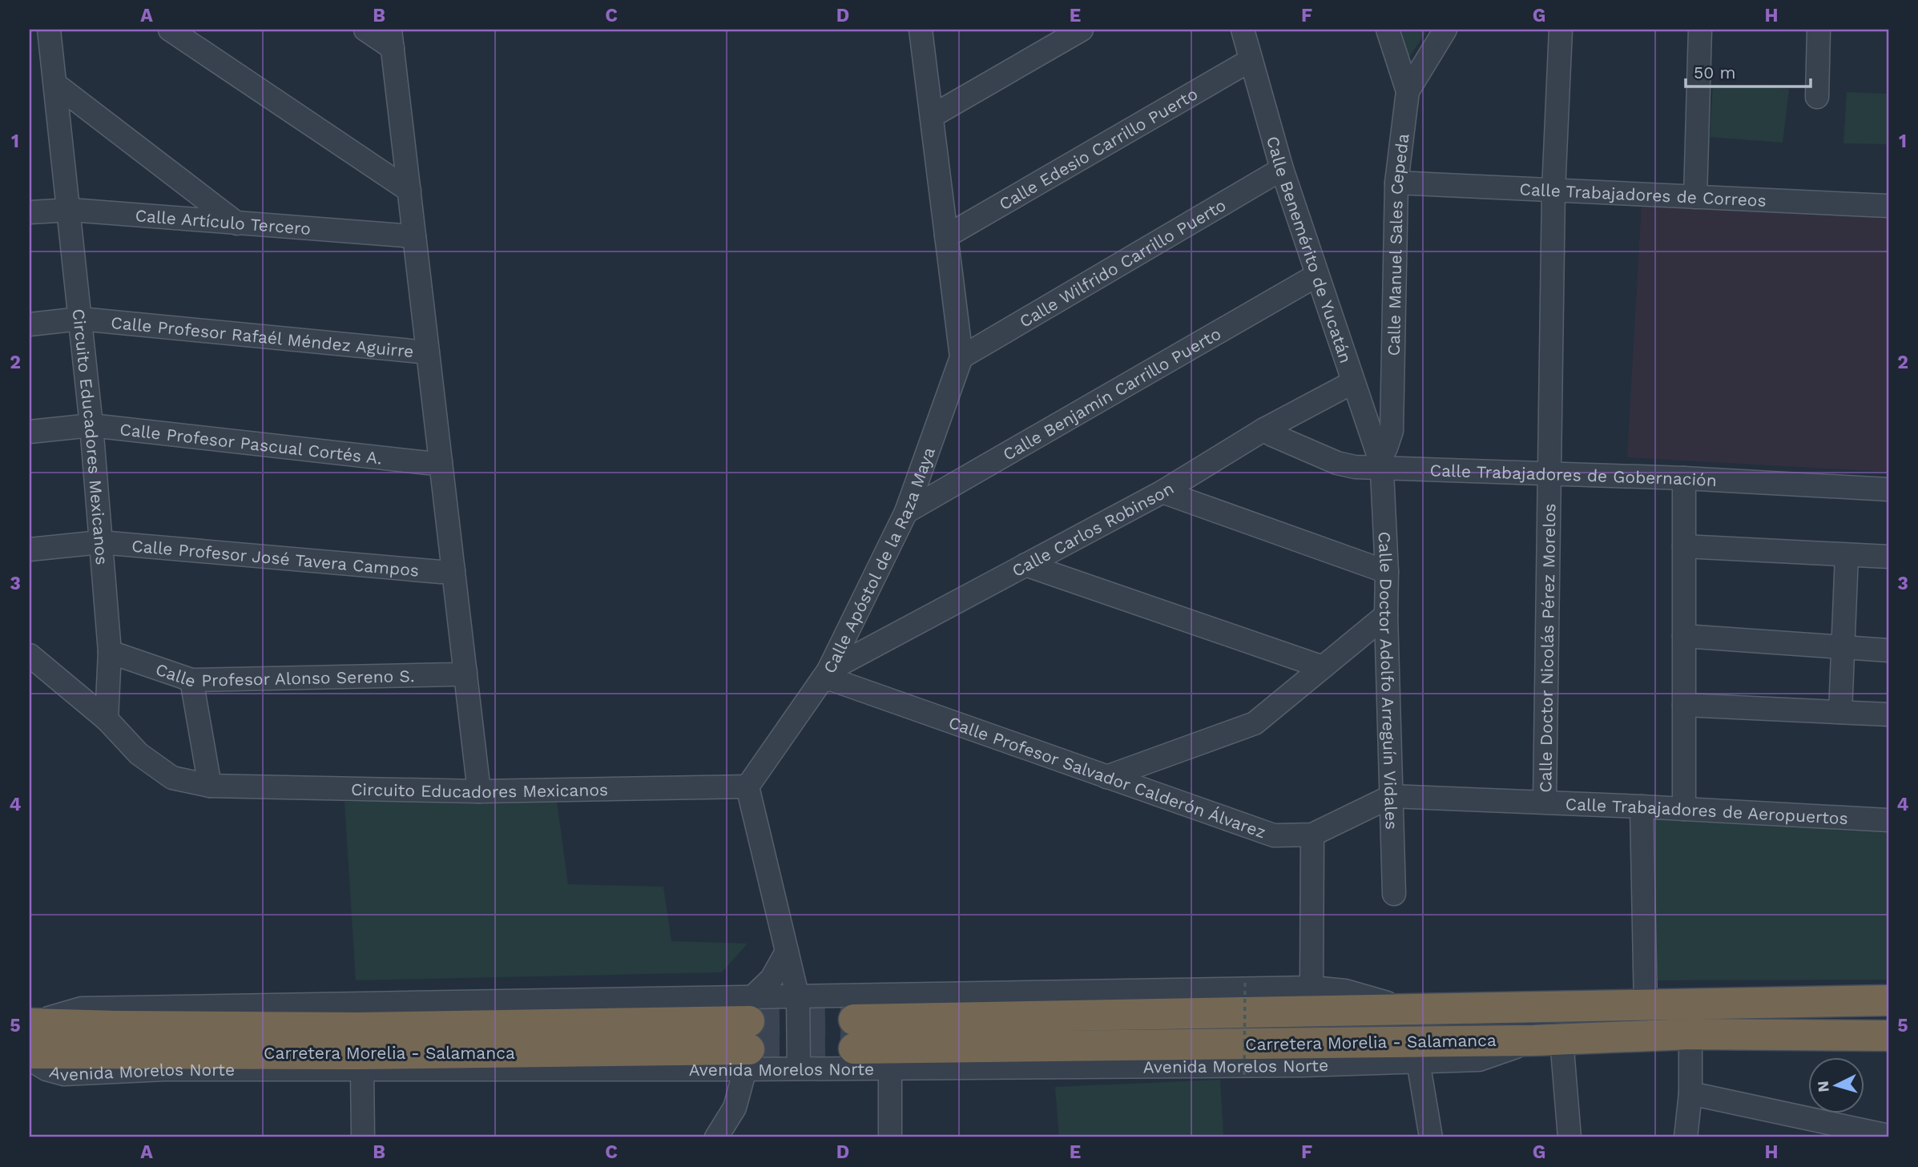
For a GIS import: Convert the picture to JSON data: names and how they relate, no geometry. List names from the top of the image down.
{
  "streets": {
    "highway": ["Carretera Morelia - Salamanca"],
    "street": [
      "Calle Edesio Carrillo Puerto",
      "Calle Trabajadores de Correos",
      "Calle Artículo Tercero",
      "Calle Manuel Sales Cepeda",
      "Calle Benemérito de Yucatán",
      "Calle Wilfrido Carrillo Puerto",
      "Calle Profesor Rafaél Méndez Aguirre",
      "Calle Benjamín Carrillo Puerto",
      "Circuito Educadores Mexicanos",
      "Calle Profesor Pascual Cortés A.",
      "Calle Trabajadores de Gobernación",
      "Calle Carlos Robinson",
      "Calle Profesor José Tavera Campos",
      "Calle Apóstol de la Raza Maya",
      "Calle Doctor Nicolás Pérez Morelos",
      "Calle Profesor Alonso Sereno S.",
      "Calle Doctor Adolfo Arreguín Vidales",
      "Calle Profesor Salvador Calderón Álvarez",
      "Calle Trabajadores de Aeropuertos",
      "Avenida Morelos Norte"
    ]
  },
  "crossings": [
    ["Calle Edesio Carrillo Puerto", "Calle Benemérito de Yucatán"],
    ["Calle Edesio Carrillo Puerto", "Calle Apóstol de la Raza Maya"],
    ["Calle Trabajadores de Correos", "Calle Manuel Sales Cepeda"],
    ["Calle Trabajadores de Correos", "Calle Doctor Nicolás Pérez Morelos"],
    ["Calle Artículo Tercero", "Circuito Educadores Mexicanos"],
    ["Calle Manuel Sales Cepeda", "Calle Benemérito de Yucatán"],
    ["Calle Manuel Sales Cepeda", "Calle Trabajadores de Gobernación"],
    ["Calle Manuel Sales Cepeda", "Calle Doctor Adolfo Arreguín Vidales"],
    ["Calle Benemérito de Yucatán", "Calle Wilfrido Carrillo Puerto"],
    ["Calle Benemérito de Yucatán", "Calle Benjamín Carrillo Puerto"],
    ["Calle Benemérito de Yucatán", "Calle Trabajadores de Gobernación"],
    ["Calle Benemérito de Yucatán", "Calle Carlos Robinson"],
    ["Calle Benemérito de Yucatán", "Calle Doctor Adolfo Arreguín Vidales"],
    ["Calle Wilfrido Carrillo Puerto", "Calle Apóstol de la Raza Maya"],
    ["Calle Profesor Rafaél Méndez Aguirre", "Circuito Educadores Mexicanos"],
    ["Calle Benjamín Carrillo Puerto", "Calle Apóstol de la Raza Maya"],
    ["Circuito Educadores Mexicanos", "Calle Profesor Pascual Cortés A."],
    ["Circuito Educadores Mexicanos", "Calle Profesor José Tavera Campos"],
    ["Circuito Educadores Mexicanos", "Calle Apóstol de la Raza Maya"],
    ["Circuito Educadores Mexicanos", "Calle Profesor Alonso Sereno S."],
    ["Calle Trabajadores de Gobernación", "Calle Carlos Robinson"],
    ["Calle Trabajadores de Gobernación", "Calle Doctor Nicolás Pérez Morelos"],
    ["Calle Trabajadores de Gobernación", "Calle Doctor Adolfo Arreguín Vidales"],
    ["Calle Carlos Robinson", "Calle Apóstol de la Raza Maya"],
    ["Calle Carlos Robinson", "Calle Profesor Salvador Calderón Álvarez"],
    ["Calle Apóstol de la Raza Maya", "Calle Profesor Salvador Calderón Álvarez"],
    ["Calle Doctor Nicolás Pérez Morelos", "Calle Trabajadores de Aeropuertos"],
    ["Calle Doctor Adolfo Arreguín Vidales", "Calle Profesor Salvador Calderón Álvarez"],
    ["Calle Doctor Adolfo Arreguín Vidales", "Calle Trabajadores de Aeropuertos"],
    ["Calle Profesor Salvador Calderón Álvarez", "Calle Trabajadores de Aeropuertos"],
    ["Carretera Morelia - Salamanca", "Avenida Morelos Norte"]
  ],
  "scale_bar": "50 m",
  "north": "left",
  "grid": {
    "columns": [
      "A",
      "B",
      "C",
      "D",
      "E",
      "F",
      "G",
      "H"
    ],
    "rows": [
      "1",
      "2",
      "3",
      "4",
      "5"
    ]
  }
}
